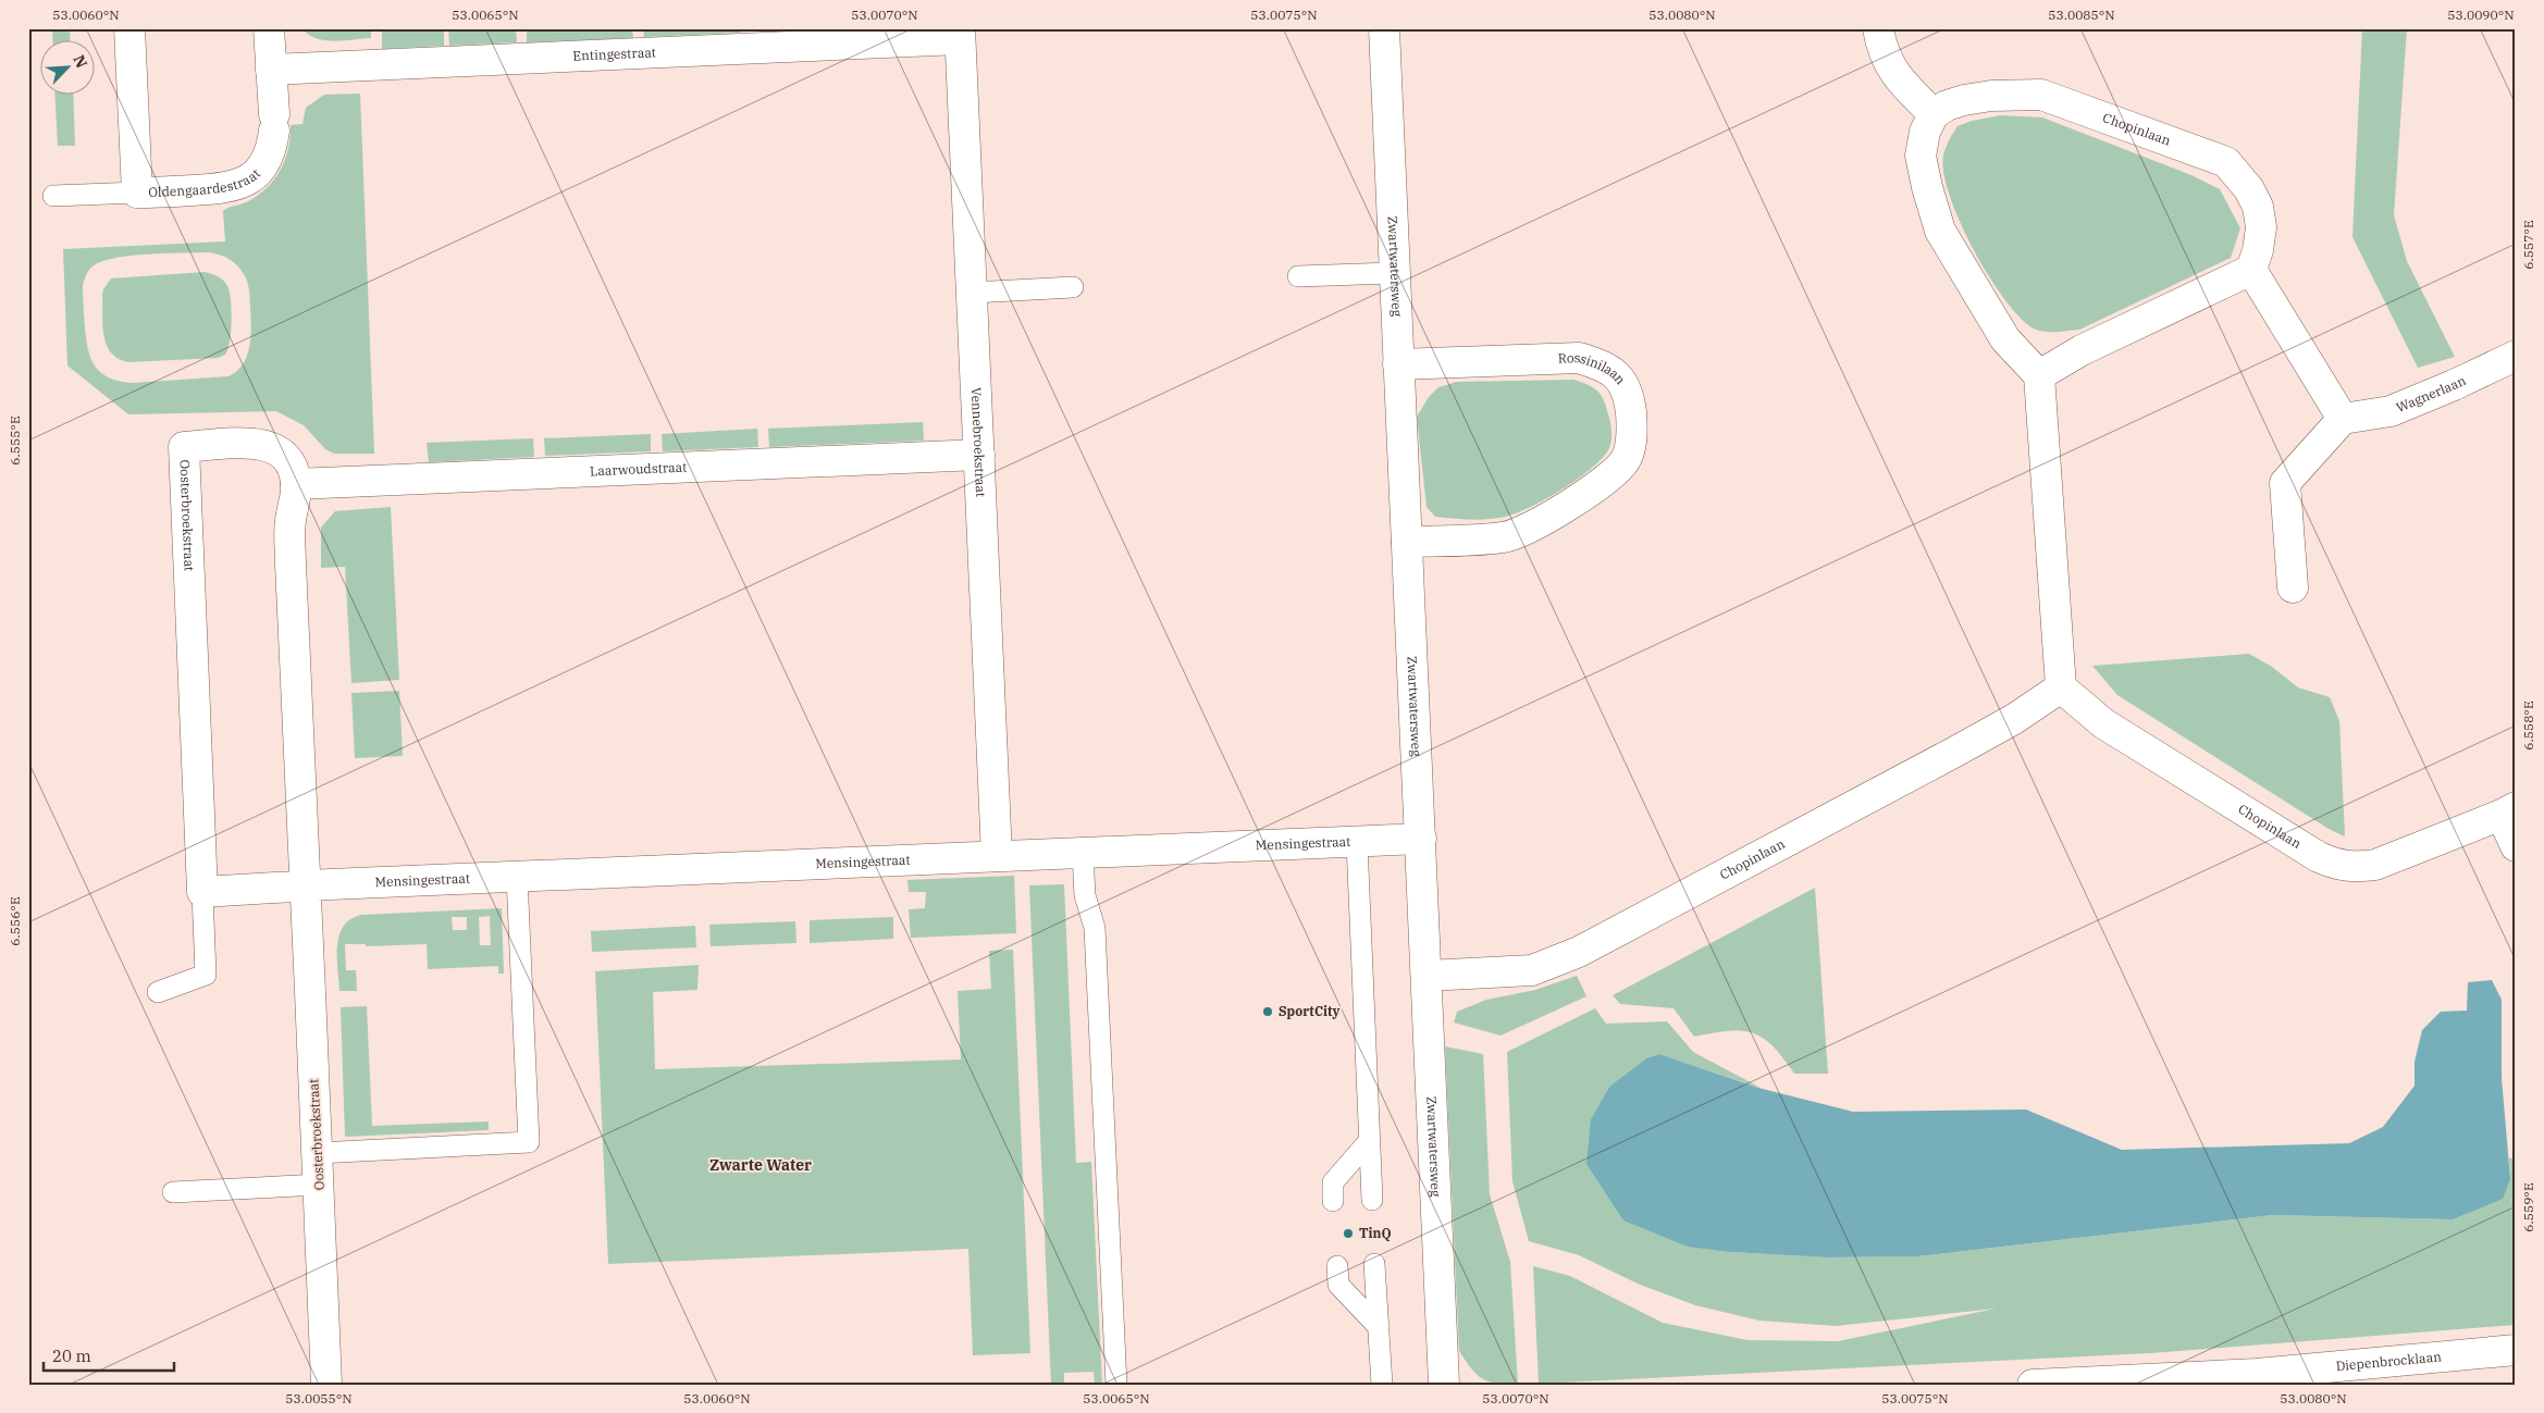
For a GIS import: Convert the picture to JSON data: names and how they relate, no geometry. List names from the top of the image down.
{
  "streets": {
    "street": [
      "Entingestraat",
      "Chopinlaan",
      "Oldengaardestraat",
      "Zwartwatersweg",
      "Rossinilaan",
      "Wagnerlaan",
      "Vennebroekstraat",
      "Laarwoudstraat",
      "Oosterbroekstraat",
      "Mensingestraat",
      "Diepenbrocklaan"
    ]
  },
  "crossings": [
    ["Entingestraat", "Oldengaardestraat"],
    ["Entingestraat", "Vennebroekstraat"],
    ["Chopinlaan", "Zwartwatersweg"],
    ["Zwartwatersweg", "Rossinilaan"],
    ["Zwartwatersweg", "Mensingestraat"],
    ["Vennebroekstraat", "Laarwoudstraat"],
    ["Vennebroekstraat", "Mensingestraat"],
    ["Laarwoudstraat", "Oosterbroekstraat"],
    ["Oosterbroekstraat", "Mensingestraat"]
  ],
  "districts": ["Zwarte Water"],
  "places": ["SportCity", "TinQ"],
  "scale_bar": "20 m",
  "north": "top right",
  "coordinates": [
    "53.0060°N",
    "53.0065°N",
    "53.0070°N",
    "53.0075°N",
    "53.0080°N",
    "53.0085°N",
    "53.0090°N",
    "6.557°E",
    "6.555°E",
    "6.558°E",
    "6.556°E",
    "6.559°E",
    "53.0055°N"
  ]
}
